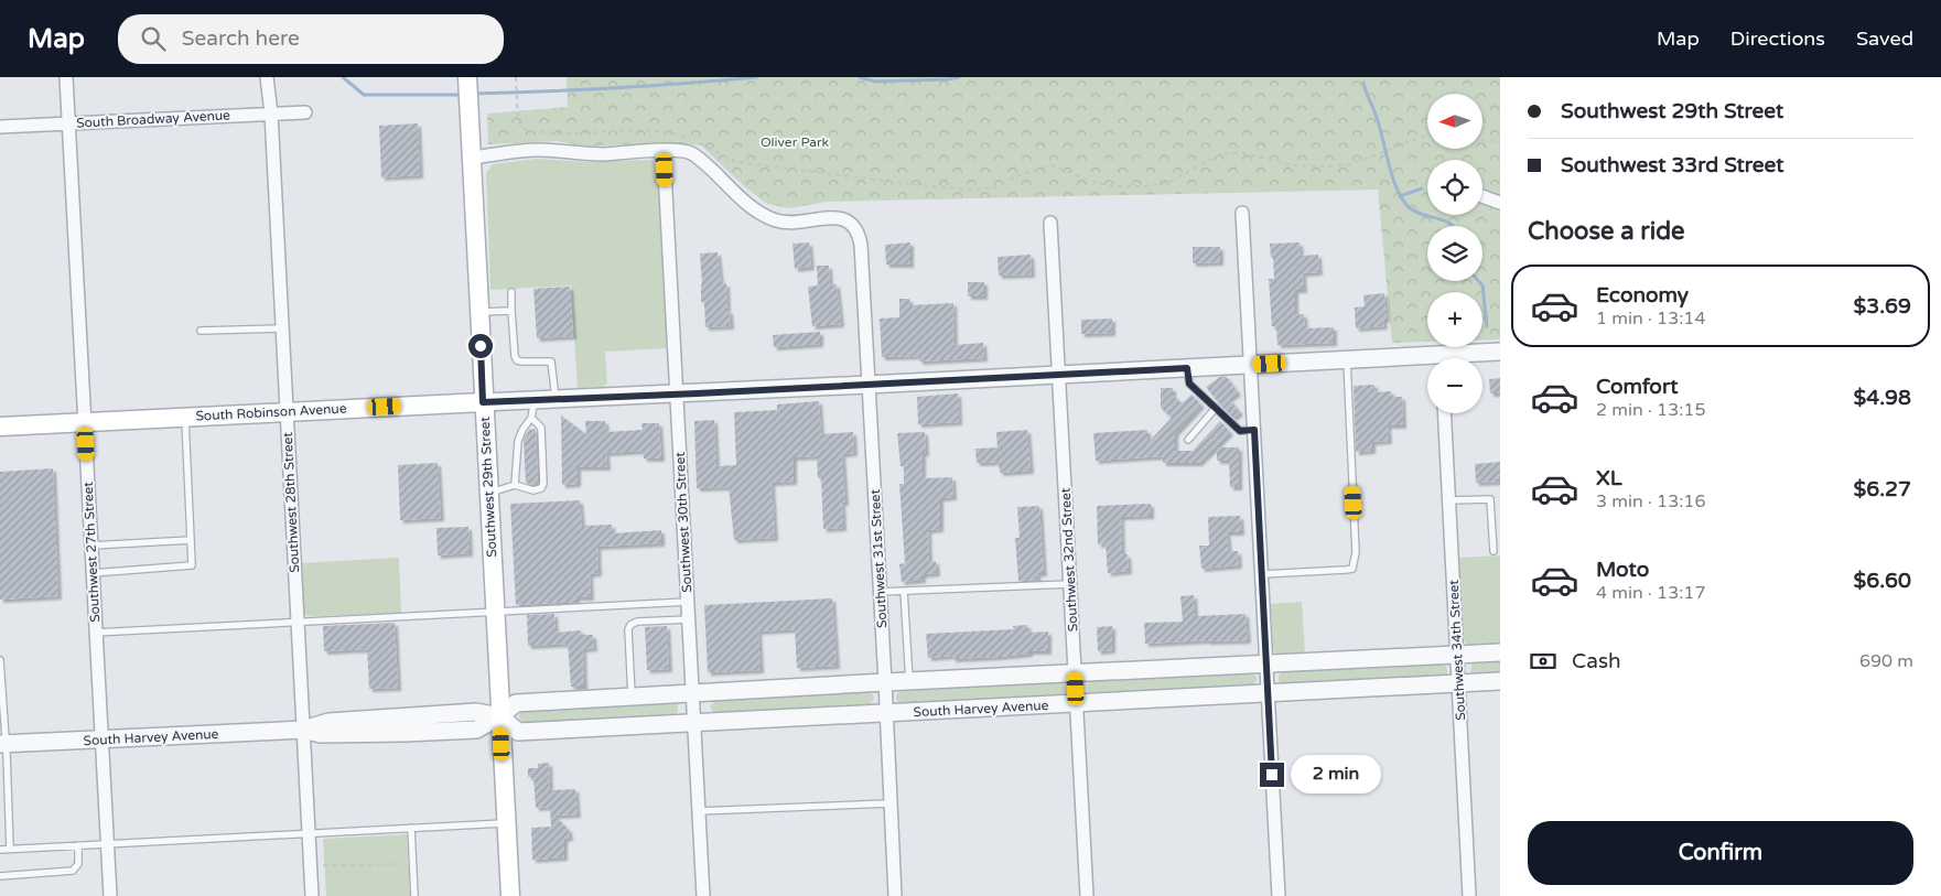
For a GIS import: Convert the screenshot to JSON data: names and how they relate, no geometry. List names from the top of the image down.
{
  "streets": {
    "main road": ["South Robinson Avenue", "Southwest 29th Street"],
    "street": [
      "South Broadway Avenue",
      "Southwest 28th Street",
      "Southwest 30th Street",
      "Southwest 27th Street",
      "Southwest 31st Street",
      "Southwest 32nd Street",
      "Southwest 34th Street",
      "South Harvey Avenue"
    ]
  },
  "crossings": [
    ["South Broadway Avenue", "Southwest 28th Street"],
    ["South Broadway Avenue", "Southwest 27th Street"],
    ["South Robinson Avenue", "Southwest 29th Street"],
    ["South Robinson Avenue", "Southwest 28th Street"],
    ["South Robinson Avenue", "Southwest 30th Street"],
    ["South Robinson Avenue", "Southwest 27th Street"],
    ["South Robinson Avenue", "Southwest 31st Street"],
    ["South Robinson Avenue", "Southwest 32nd Street"],
    ["Southwest 29th Street", "South Harvey Avenue"],
    ["Southwest 28th Street", "South Harvey Avenue"],
    ["Southwest 30th Street", "Southwest 31st Street"],
    ["Southwest 30th Street", "South Harvey Avenue"],
    ["Southwest 27th Street", "South Harvey Avenue"],
    ["Southwest 31st Street", "South Harvey Avenue"],
    ["Southwest 32nd Street", "South Harvey Avenue"],
    ["Southwest 34th Street", "South Harvey Avenue"]
  ],
  "parks": ["Oliver Park"],
  "north": "left",
  "page": {
    "header": "Map",
    "search": "Search here",
    "nav": ["Map", "Directions", "Saved"],
    "banner": ["Southwest 29th Street", "Southwest 33rd Street"],
    "map_buttons": ["+", "−"],
    "heading": "Choose a ride",
    "list": [
      {
        "name": "Economy",
        "note": "1 min · 13:14",
        "value": "$3.69"
      },
      {
        "name": "Comfort",
        "note": "2 min · 13:15",
        "value": "$4.98"
      },
      {
        "name": "XL",
        "note": "3 min · 13:16",
        "value": "$6.27"
      },
      {
        "name": "Moto",
        "note": "4 min · 13:17",
        "value": "$6.60"
      }
    ],
    "pay": ["Cash", "690 m"],
    "bubble": "2 min",
    "buttons": "Confirm"
  }
}
